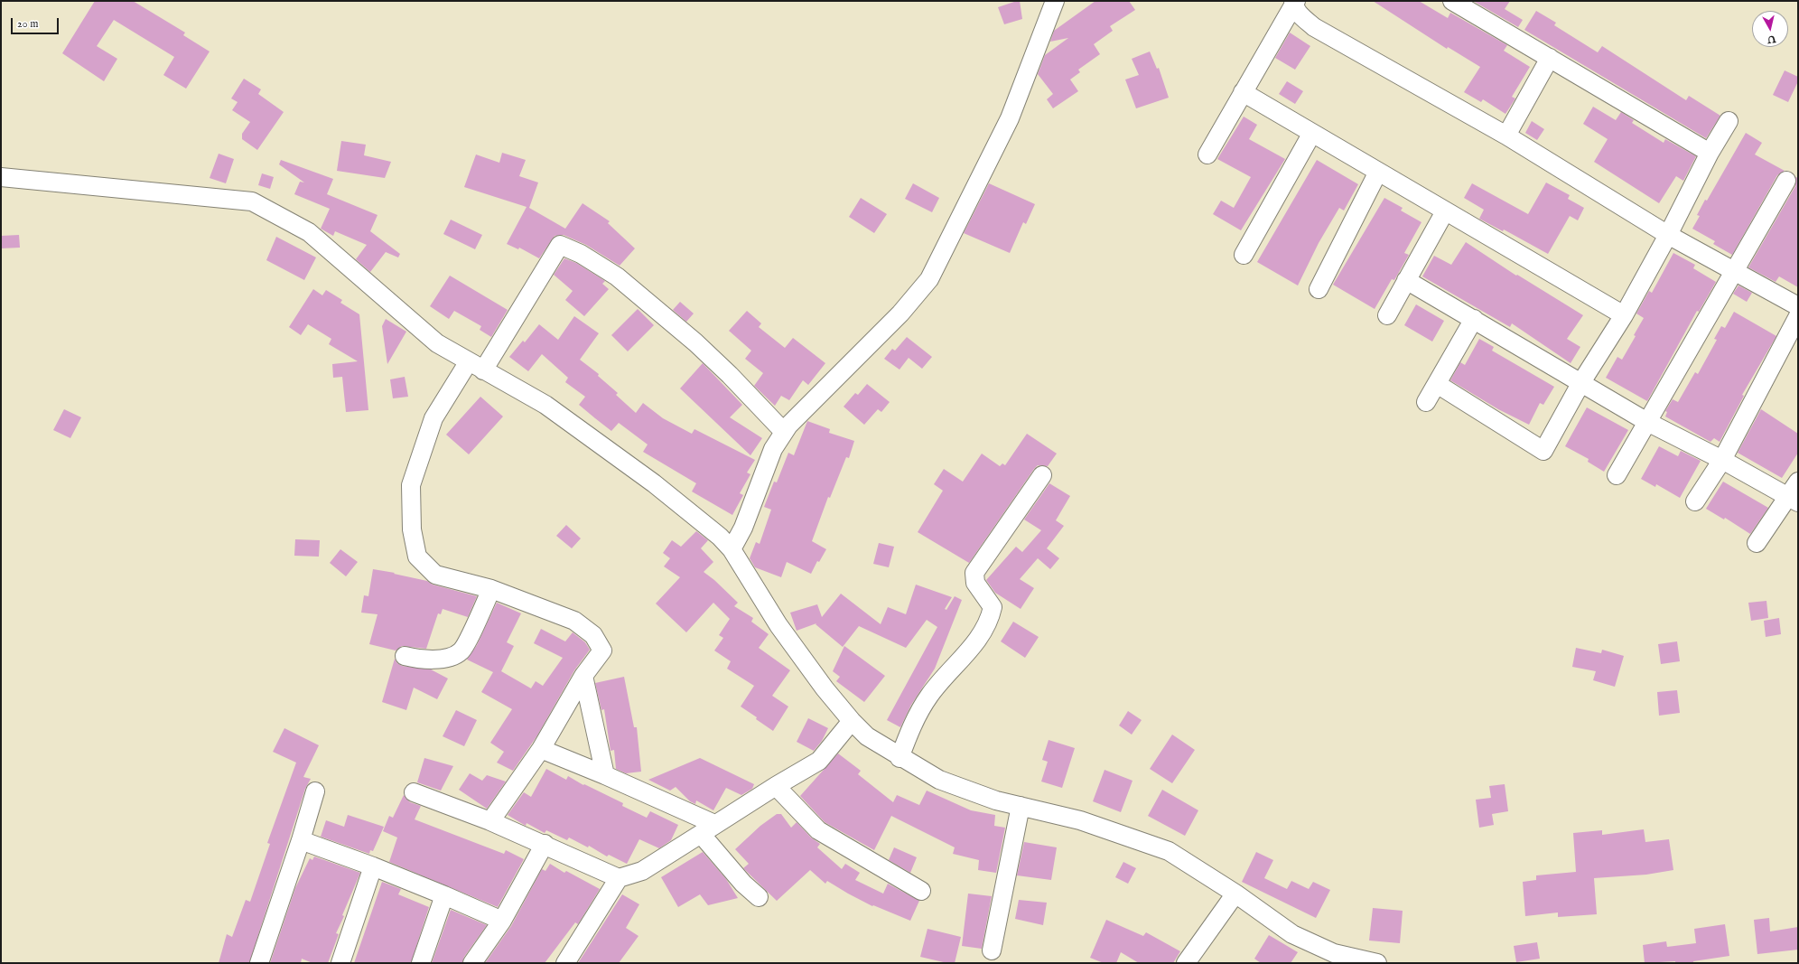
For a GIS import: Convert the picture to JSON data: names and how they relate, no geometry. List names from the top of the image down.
{
  "scale_bar": "20 m",
  "north": "bottom"
}
